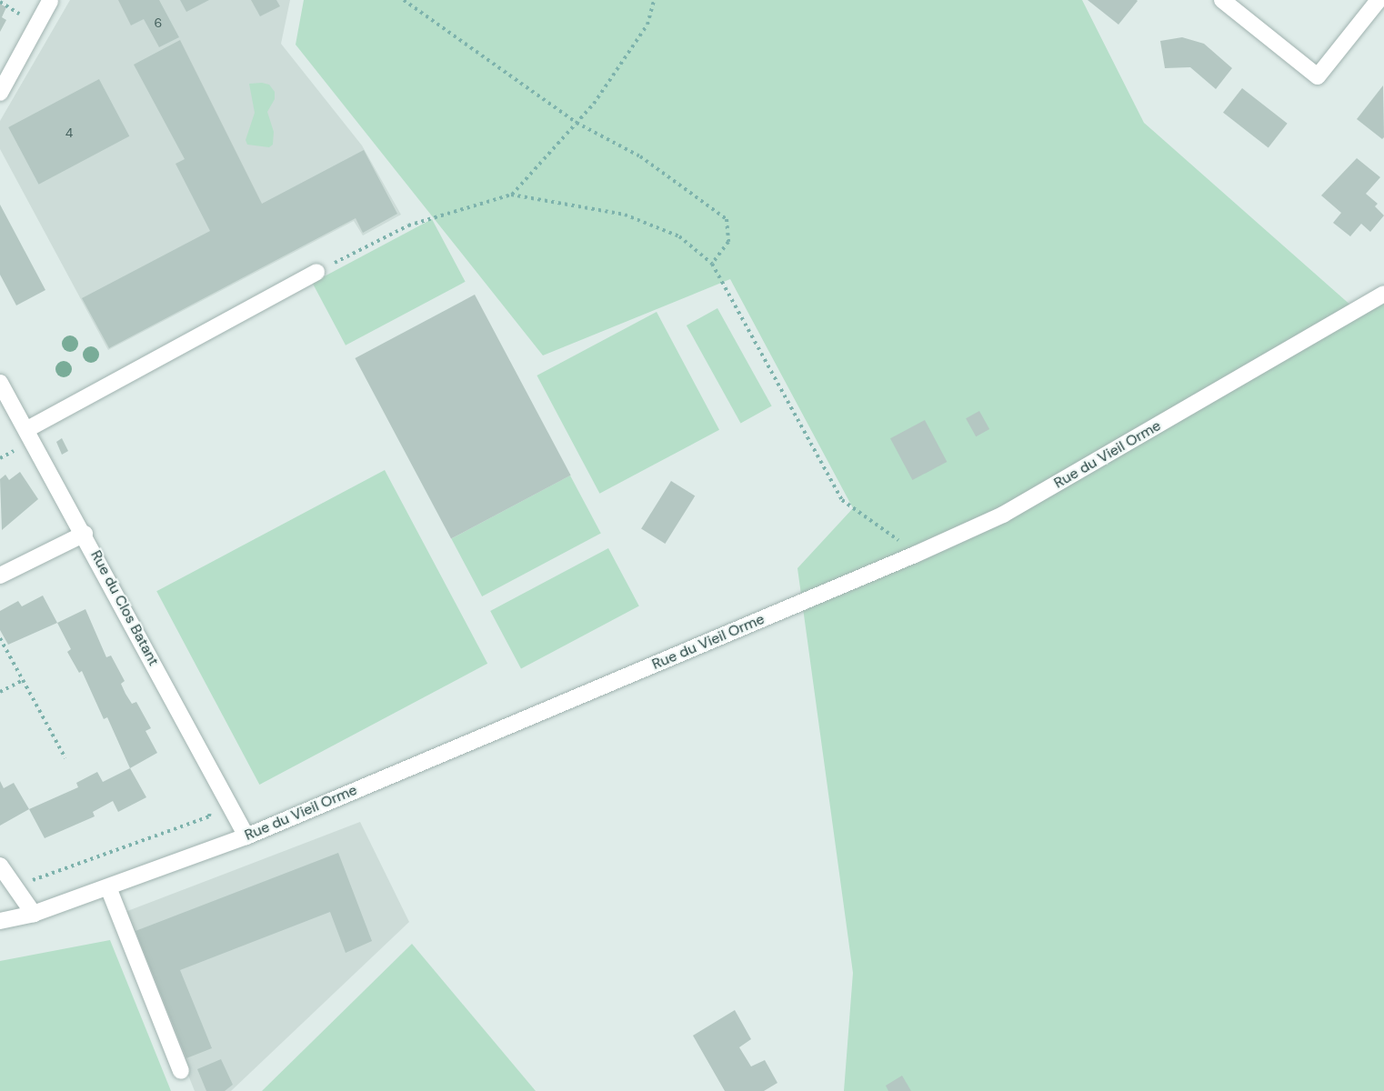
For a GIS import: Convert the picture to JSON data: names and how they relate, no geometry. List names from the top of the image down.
{
  "streets": {
    "street": ["Rue du Vieil Orme", "Rue du Clos Batant"]
  },
  "crossings": [
    ["Rue du Vieil Orme", "Rue du Clos Batant"]
  ],
  "house_numbers": ["6", "4"]
}
